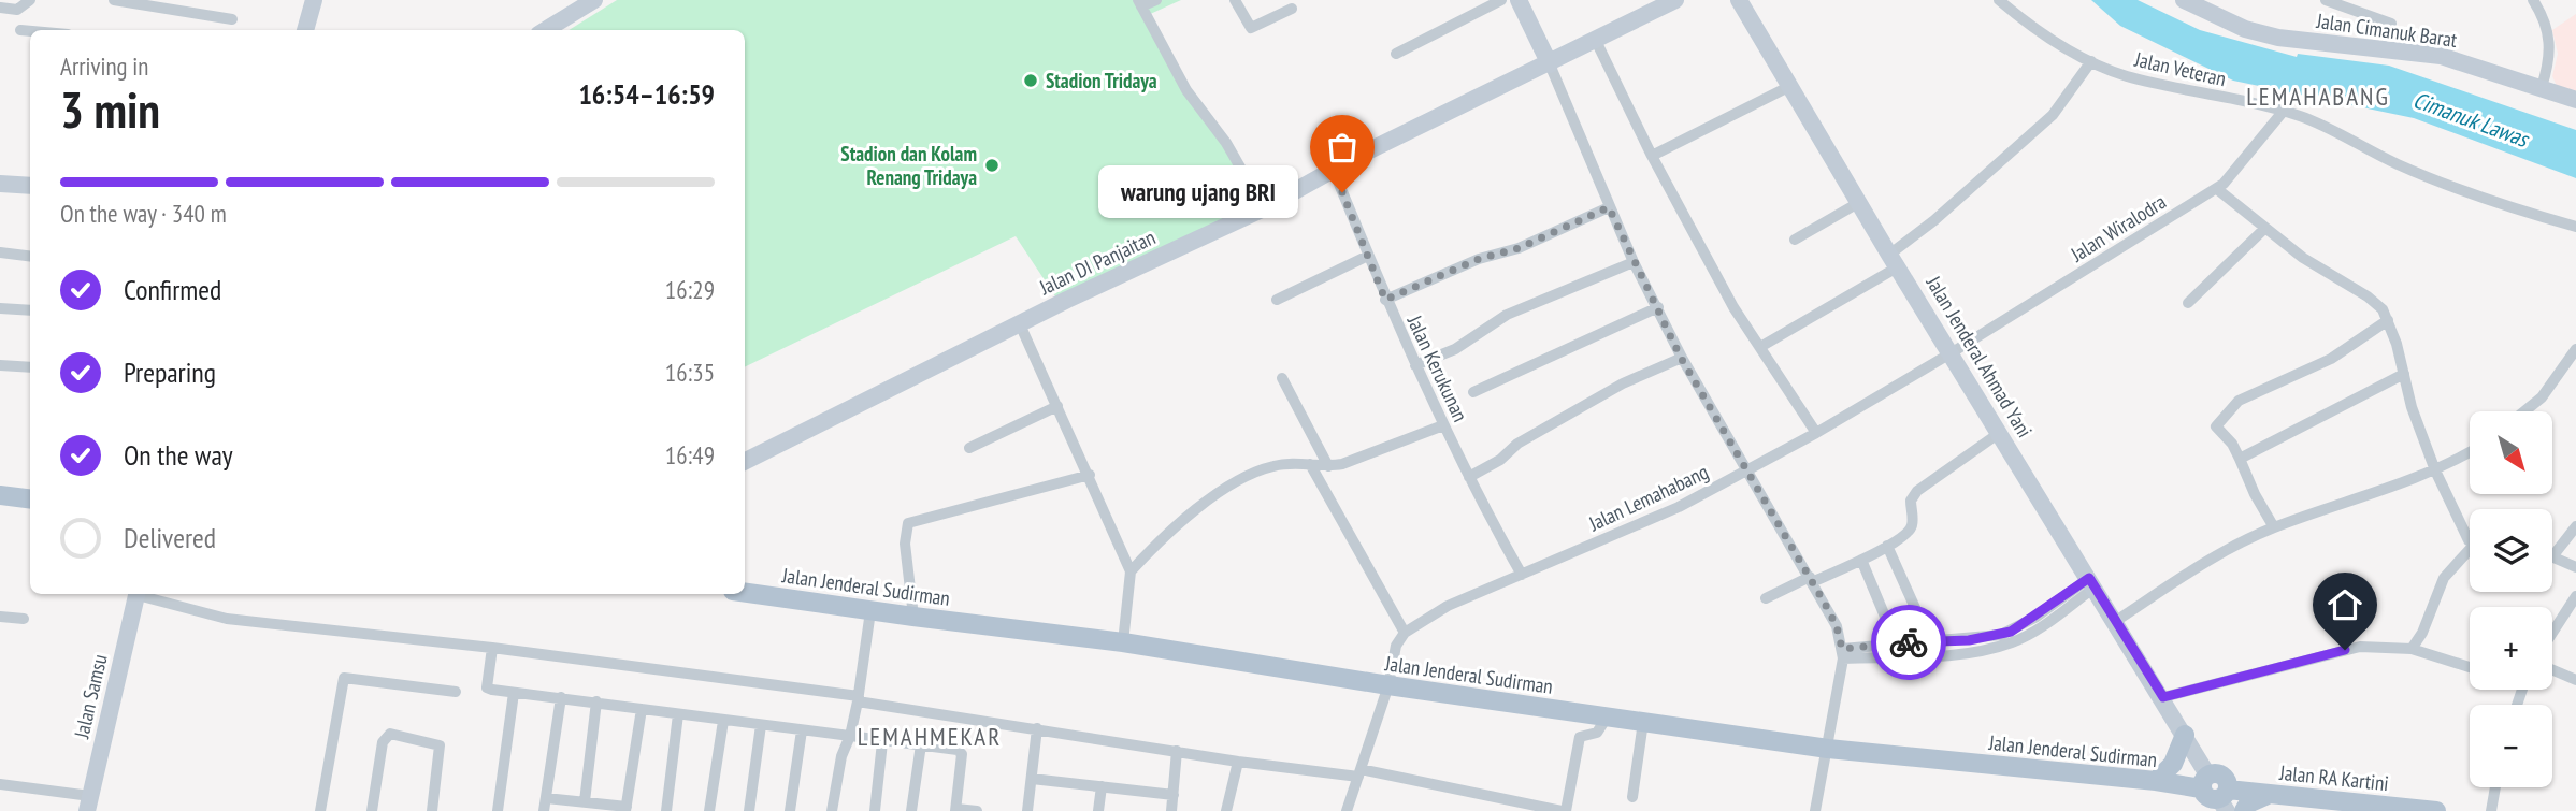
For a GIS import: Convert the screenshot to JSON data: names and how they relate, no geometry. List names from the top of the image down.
{
  "streets": {
    "main road": ["Jalan Jenderal Sudirman", "Jalan RA Kartini"],
    "street": [
      "Jalan Cimanuk Barat",
      "Jalan Veteran",
      "Jalan Wiralodra",
      "Jalan DI Panjaitan",
      "Jalan Jenderal Ahmad Yani",
      "Jalan Kerukunan",
      "Jalan Lemahabang",
      "Jalan Samsu"
    ]
  },
  "crossings": [
    ["Jalan Veteran", "Jalan Wiralodra"],
    ["Jalan Wiralodra", "Jalan Jenderal Ahmad Yani"],
    ["Jalan Wiralodra", "Jalan Lemahabang"],
    ["Jalan DI Panjaitan", "Jalan Kerukunan"],
    ["Jalan Jenderal Ahmad Yani", "Jalan Lemahabang"],
    ["Jalan Jenderal Ahmad Yani", "Jalan Jenderal Sudirman"],
    ["Jalan Kerukunan", "Jalan Lemahabang"]
  ],
  "districts": ["LEMAHABANG", "LEMAHMEKAR"],
  "water": ["Cimanuk Lawas"],
  "places": ["Stadion Tridaya", "Stadion dan Kolam Renang Tridaya", "warung ujang BRI"],
  "north": "bottom right",
  "page": {
    "heading": ["3 min", "Arriving in", "16:54–16:59"],
    "bar": "On the way · 340 m",
    "bubble": "warung ujang BRI",
    "list": [
      ["Confirmed", "16:29"],
      ["Preparing", "16:35"],
      ["On the way", "16:49"],
      "Delivered"
    ],
    "map_buttons": ["+", "−"]
  }
}
